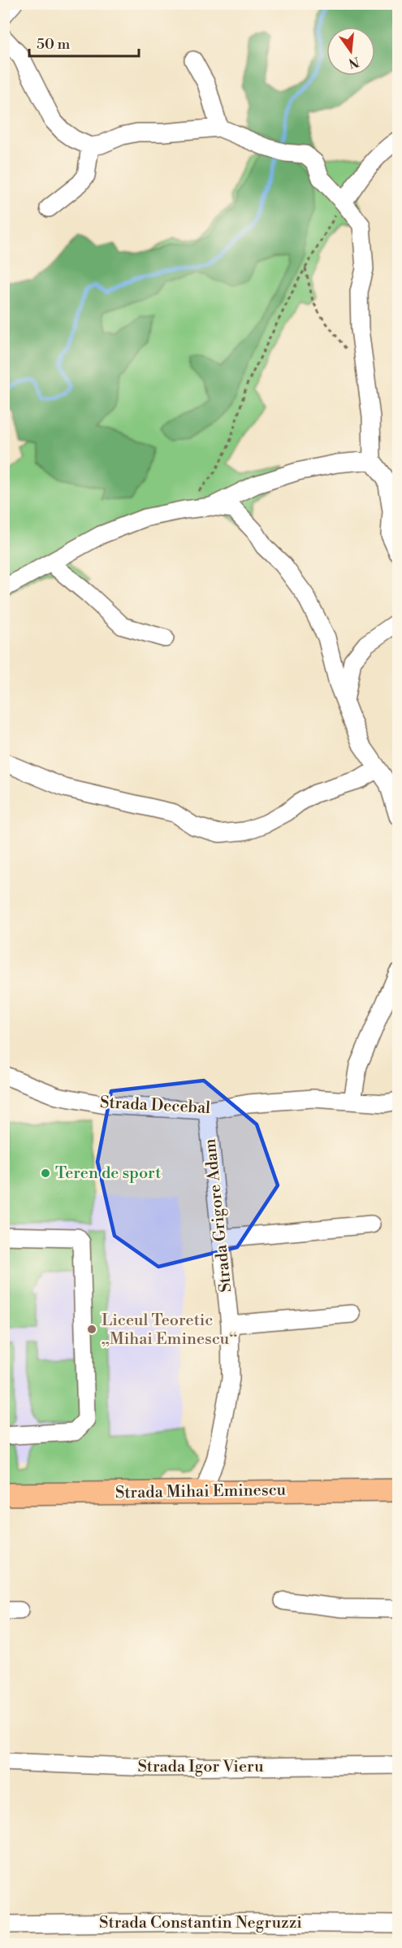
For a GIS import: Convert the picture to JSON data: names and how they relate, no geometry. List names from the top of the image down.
{
  "streets": {
    "main road": ["Strada Mihai Eminescu"],
    "street": [
      "Strada Decebal",
      "Strada Grigore Adam",
      "Strada Igor Vieru",
      "Strada Constantin Negruzzi"
    ]
  },
  "crossings": [
    ["Strada Decebal", "Strada Grigore Adam"],
    ["Strada Grigore Adam", "Strada Mihai Eminescu"]
  ],
  "places": ["Teren de sport", "Liceul Teoretic „Mihai Eminescu“"],
  "scale_bar": "50 m",
  "north": "bottom"
}
